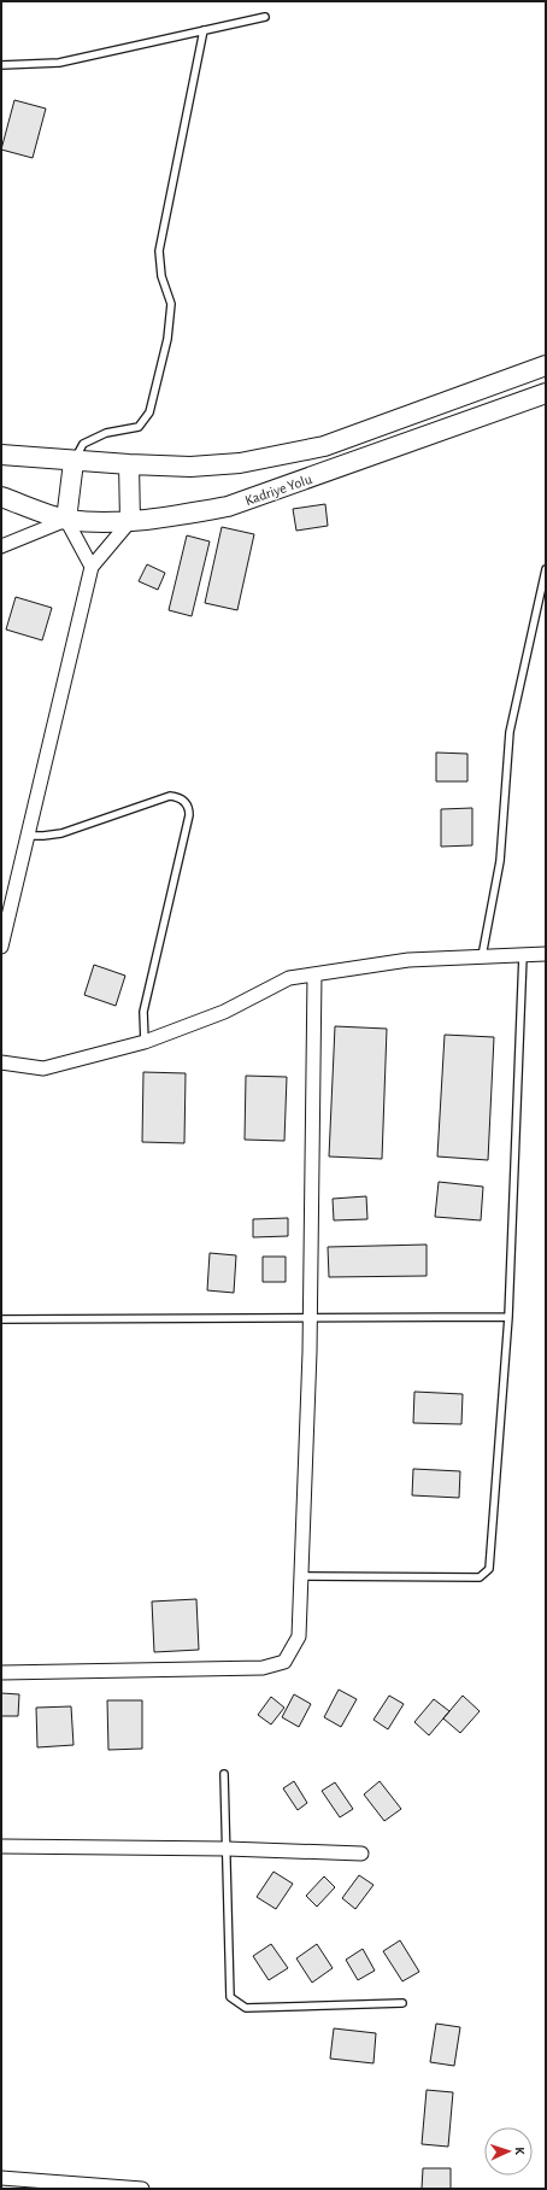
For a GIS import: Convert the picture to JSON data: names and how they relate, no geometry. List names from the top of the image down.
{
  "streets": {
    "main road": ["Kadriye Yolu"]
  },
  "north": "right"
}
